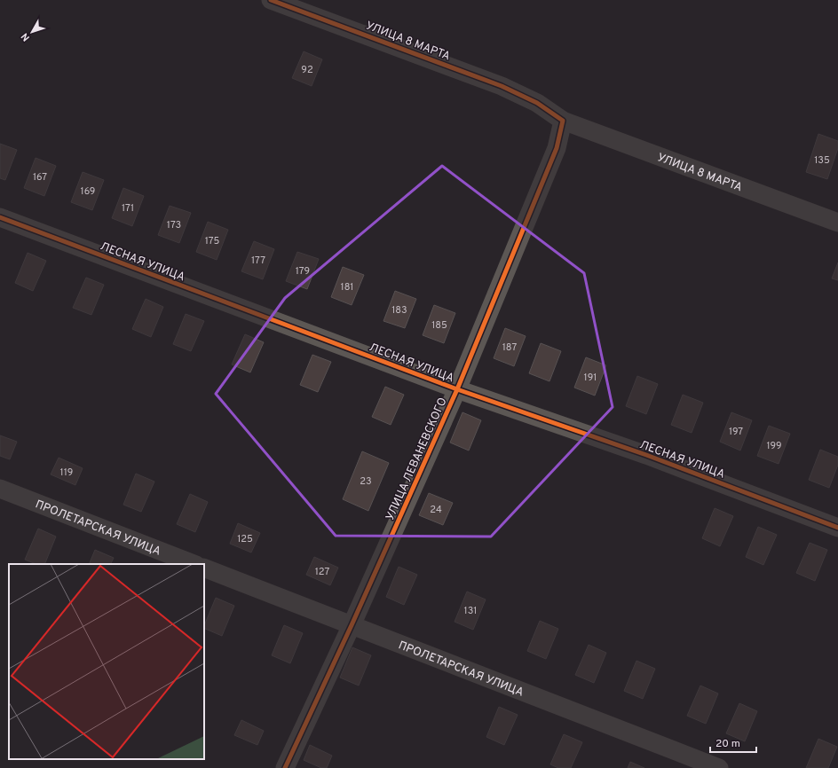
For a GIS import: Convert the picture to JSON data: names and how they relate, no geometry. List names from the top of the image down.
{
  "streets": {
    "street": [
      "УЛИЦА 8 МАРТА",
      "ЛЕСНАЯ УЛИЦА",
      "УЛИЦА ЛЕВАНЕВСКОГО",
      "ПРОЛЕТАРСКАЯ УЛИЦА"
    ]
  },
  "crossings": [
    ["УЛИЦА 8 МАРТА", "УЛИЦА ЛЕВАНЕВСКОГО"],
    ["ЛЕСНАЯ УЛИЦА", "УЛИЦА ЛЕВАНЕВСКОГО"],
    ["УЛИЦА ЛЕВАНЕВСКОГО", "ПРОЛЕТАРСКАЯ УЛИЦА"]
  ],
  "house_numbers": [
    "92",
    "135",
    "167",
    "169",
    "171",
    "173",
    "175",
    "177",
    "179",
    "181",
    "183",
    "185",
    "187",
    "191",
    "197",
    "199",
    "119",
    "23",
    "24",
    "125",
    "127",
    "131"
  ],
  "scale_bar": "20 m",
  "north": "bottom left"
}
